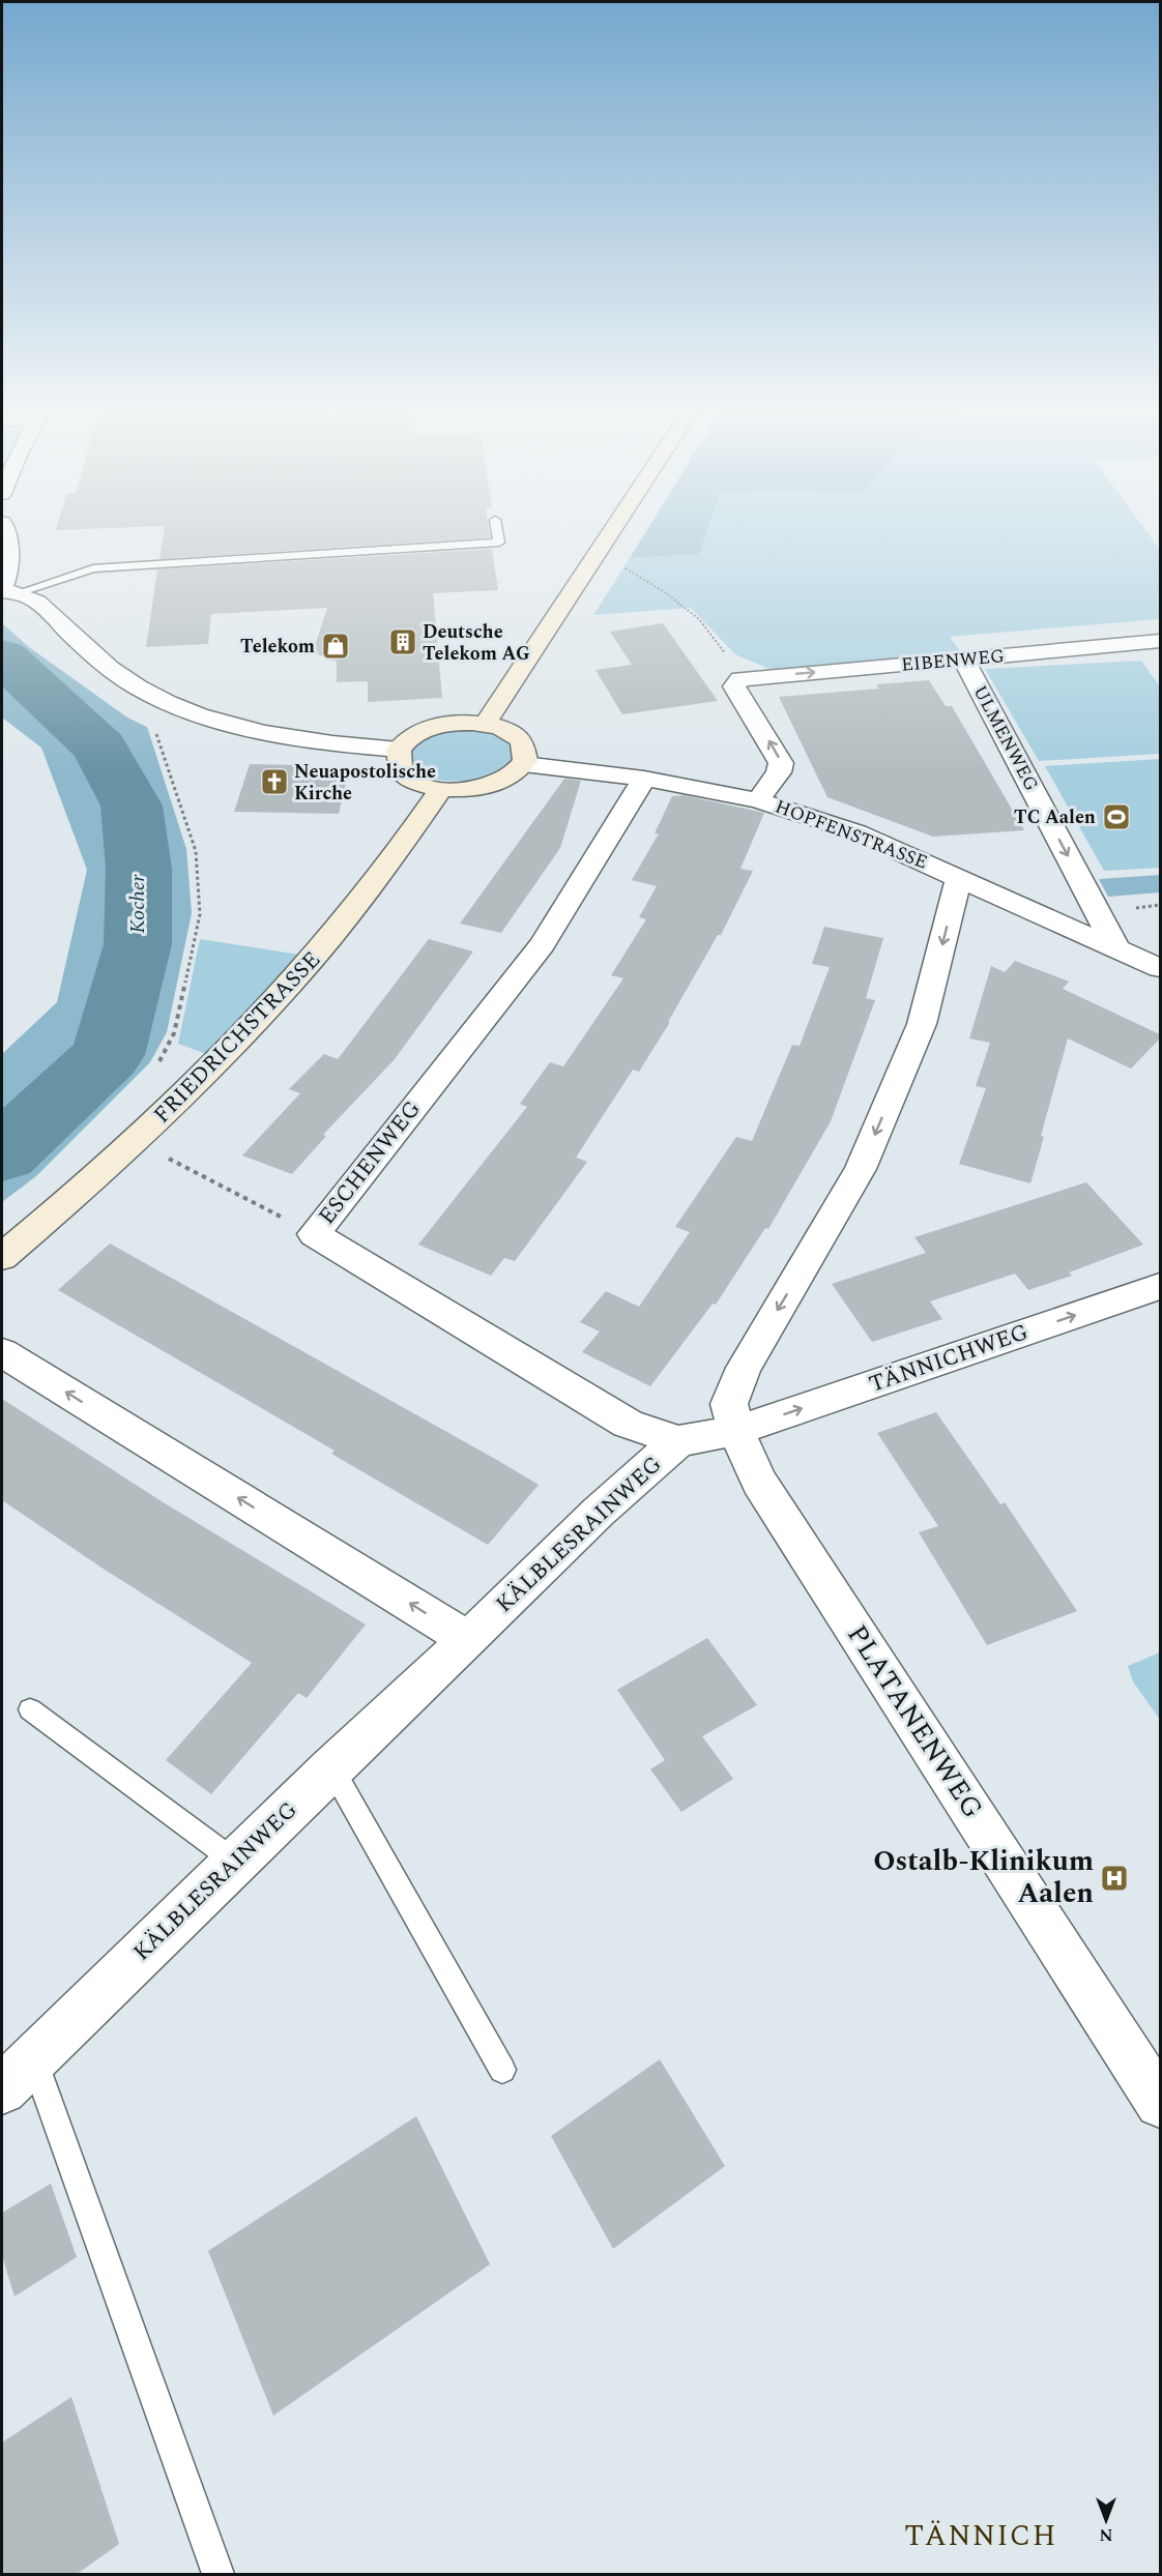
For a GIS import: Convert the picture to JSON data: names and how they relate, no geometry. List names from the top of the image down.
{
  "streets": {
    "main road": ["FRIEDRICHSTRASSE"],
    "street": [
      "EIBENWEG",
      "ULMENWEG",
      "HOPFENSTRASSE",
      "ESCHENWEG",
      "TÄNNICHWEG",
      "KÄLBLESRAINWEG",
      "PLATANENWEG"
    ]
  },
  "crossings": [
    ["EIBENWEG", "ULMENWEG"],
    ["ULMENWEG", "HOPFENSTRASSE"],
    ["HOPFENSTRASSE", "ESCHENWEG"],
    ["ESCHENWEG", "KÄLBLESRAINWEG"],
    ["TÄNNICHWEG", "KÄLBLESRAINWEG"],
    ["TÄNNICHWEG", "PLATANENWEG"],
    ["KÄLBLESRAINWEG", "PLATANENWEG"]
  ],
  "one_way": ["EIBENWEG", "ULMENWEG", "TÄNNICHWEG"],
  "districts": ["TÄNNICH"],
  "water": ["Kocher"],
  "places": {
    "building": ["Deutsche Telekom AG"],
    "shop": ["Telekom"],
    "church": ["Neuapostolische Kirche"],
    "sports": ["TC Aalen"],
    "hospital": ["Ostalb-Klinikum Aalen"]
  },
  "north": "bottom"
}
